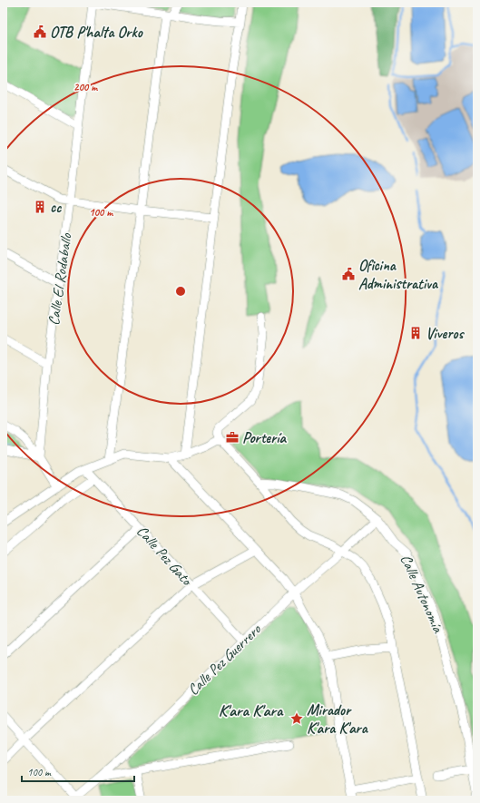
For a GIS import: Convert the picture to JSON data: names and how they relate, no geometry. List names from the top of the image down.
{
  "streets": {
    "street": [
      "Calle El Rodaballo",
      "Calle Pez Gato",
      "Calle Autonomía",
      "Calle Pez Guerrero"
    ]
  },
  "crossings": [
    ["Calle Pez Gato", "Calle Pez Guerrero"],
    ["Calle Autonomía", "Calle Pez Guerrero"]
  ],
  "districts": ["K'ara K'ara"],
  "places": {
    "public building": ["OTB P'halta Orko", "Oficina Administrativa"],
    "building": ["cc", "Viveros"],
    "office": ["Portería"],
    "place": ["Mirador K'ara K'ara"]
  },
  "scale_bar": "100 m",
  "rings": ["200 m", "100 m"]
}
